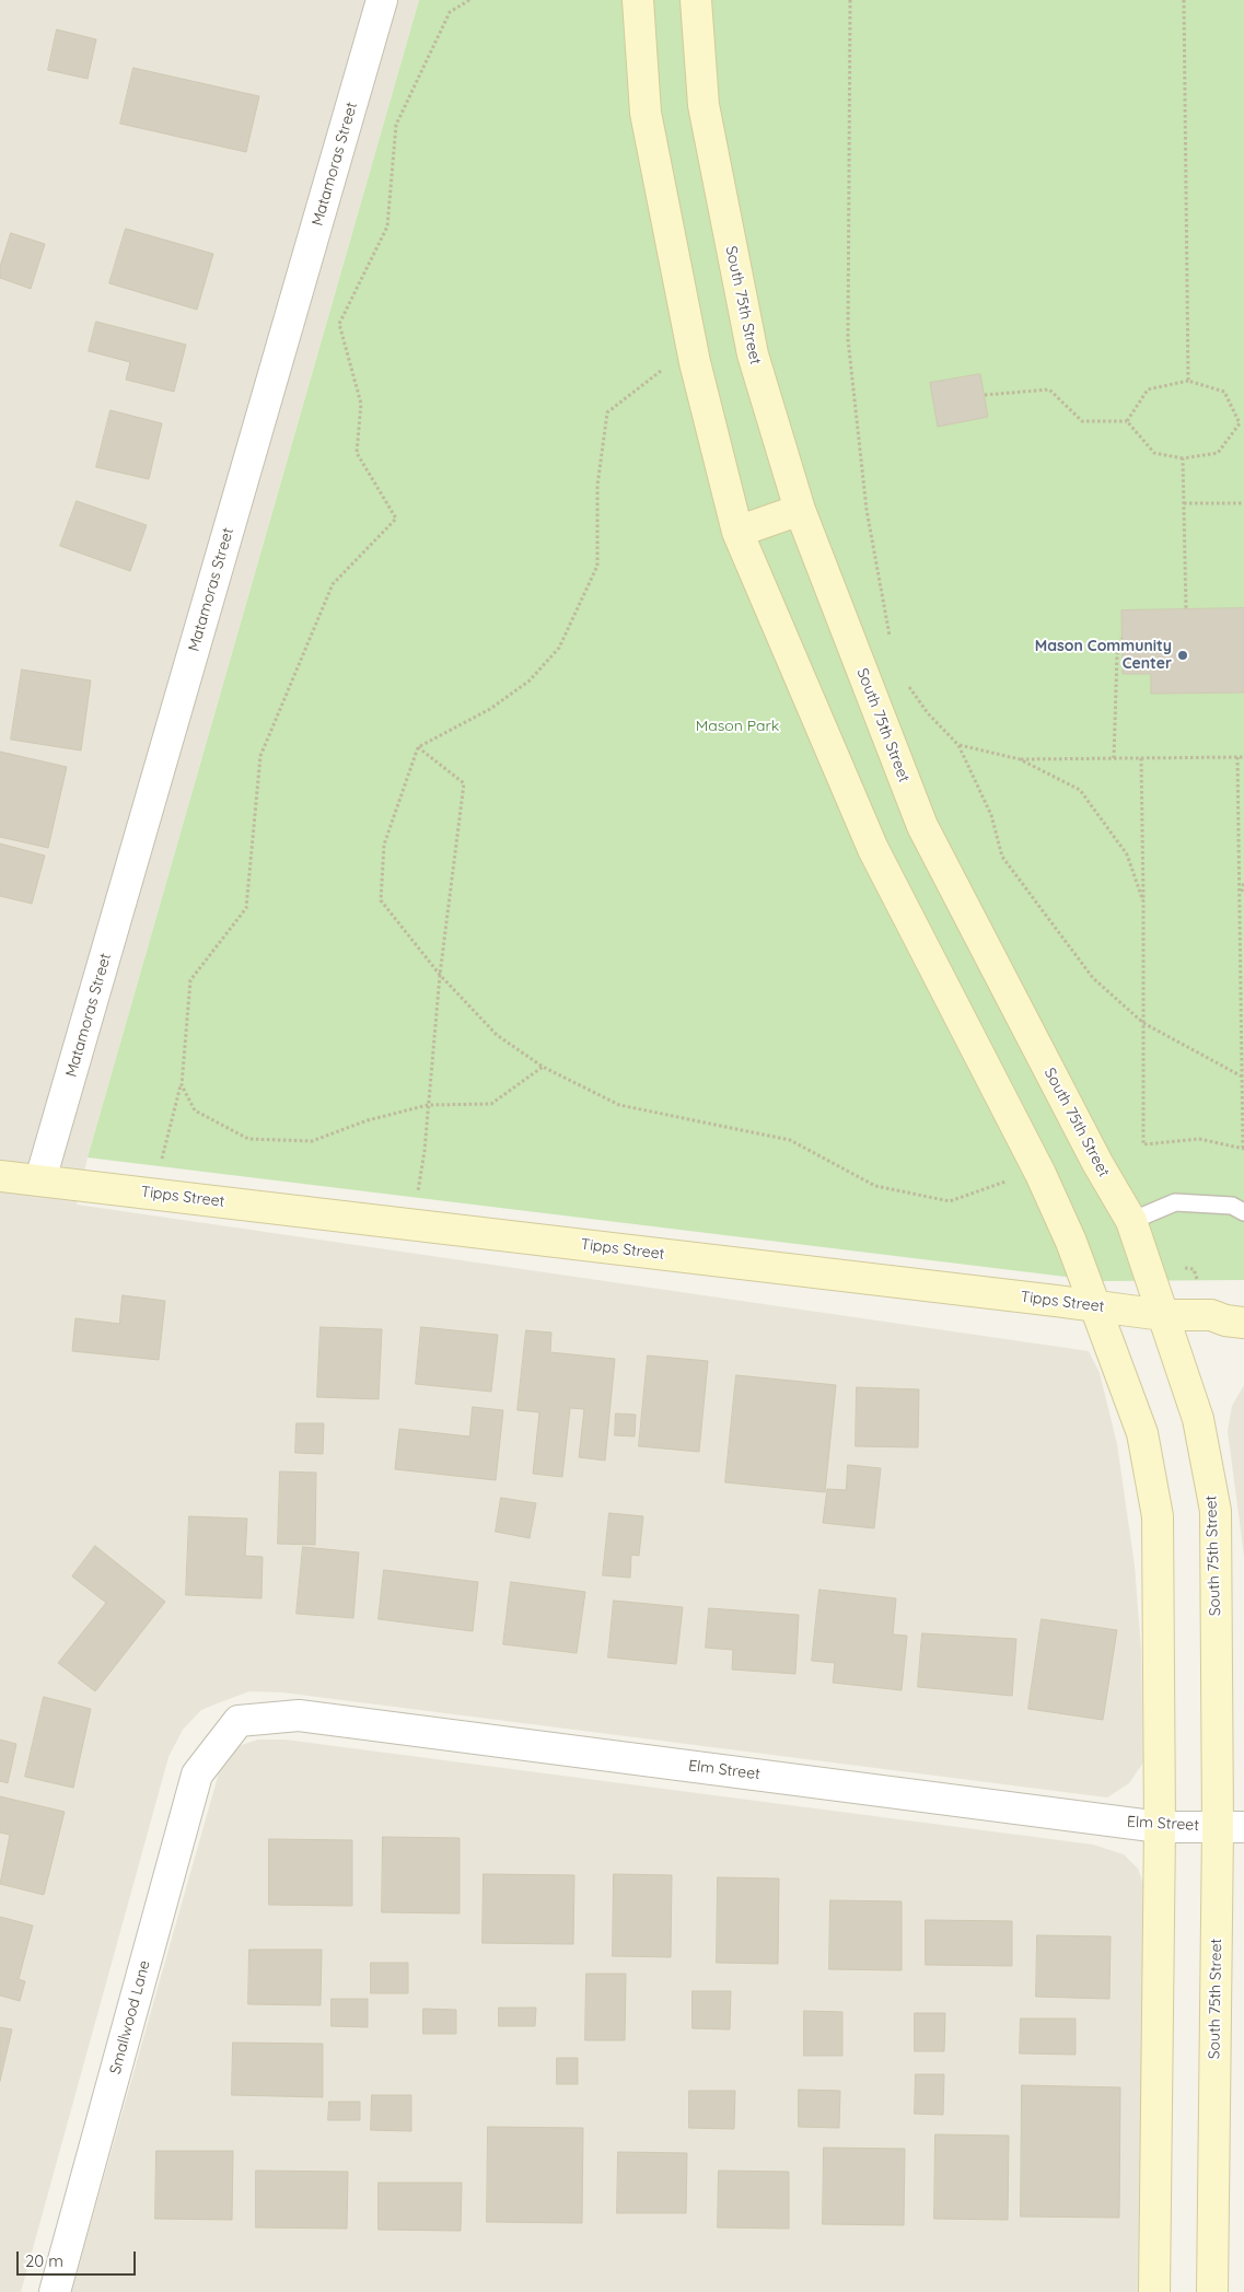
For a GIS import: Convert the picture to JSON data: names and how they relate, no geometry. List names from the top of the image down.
{
  "streets": {
    "main road": ["South 75th Street", "Tipps Street"],
    "street": ["Matamoras Street", "Elm Street", "Smallwood Lane"]
  },
  "crossings": [
    ["Matamoras Street", "Tipps Street"],
    ["South 75th Street", "Tipps Street"],
    ["South 75th Street", "Elm Street"],
    ["Elm Street", "Smallwood Lane"]
  ],
  "parks": ["Mason Park"],
  "places": ["Mason Community Center"],
  "scale_bar": "20 m"
}
